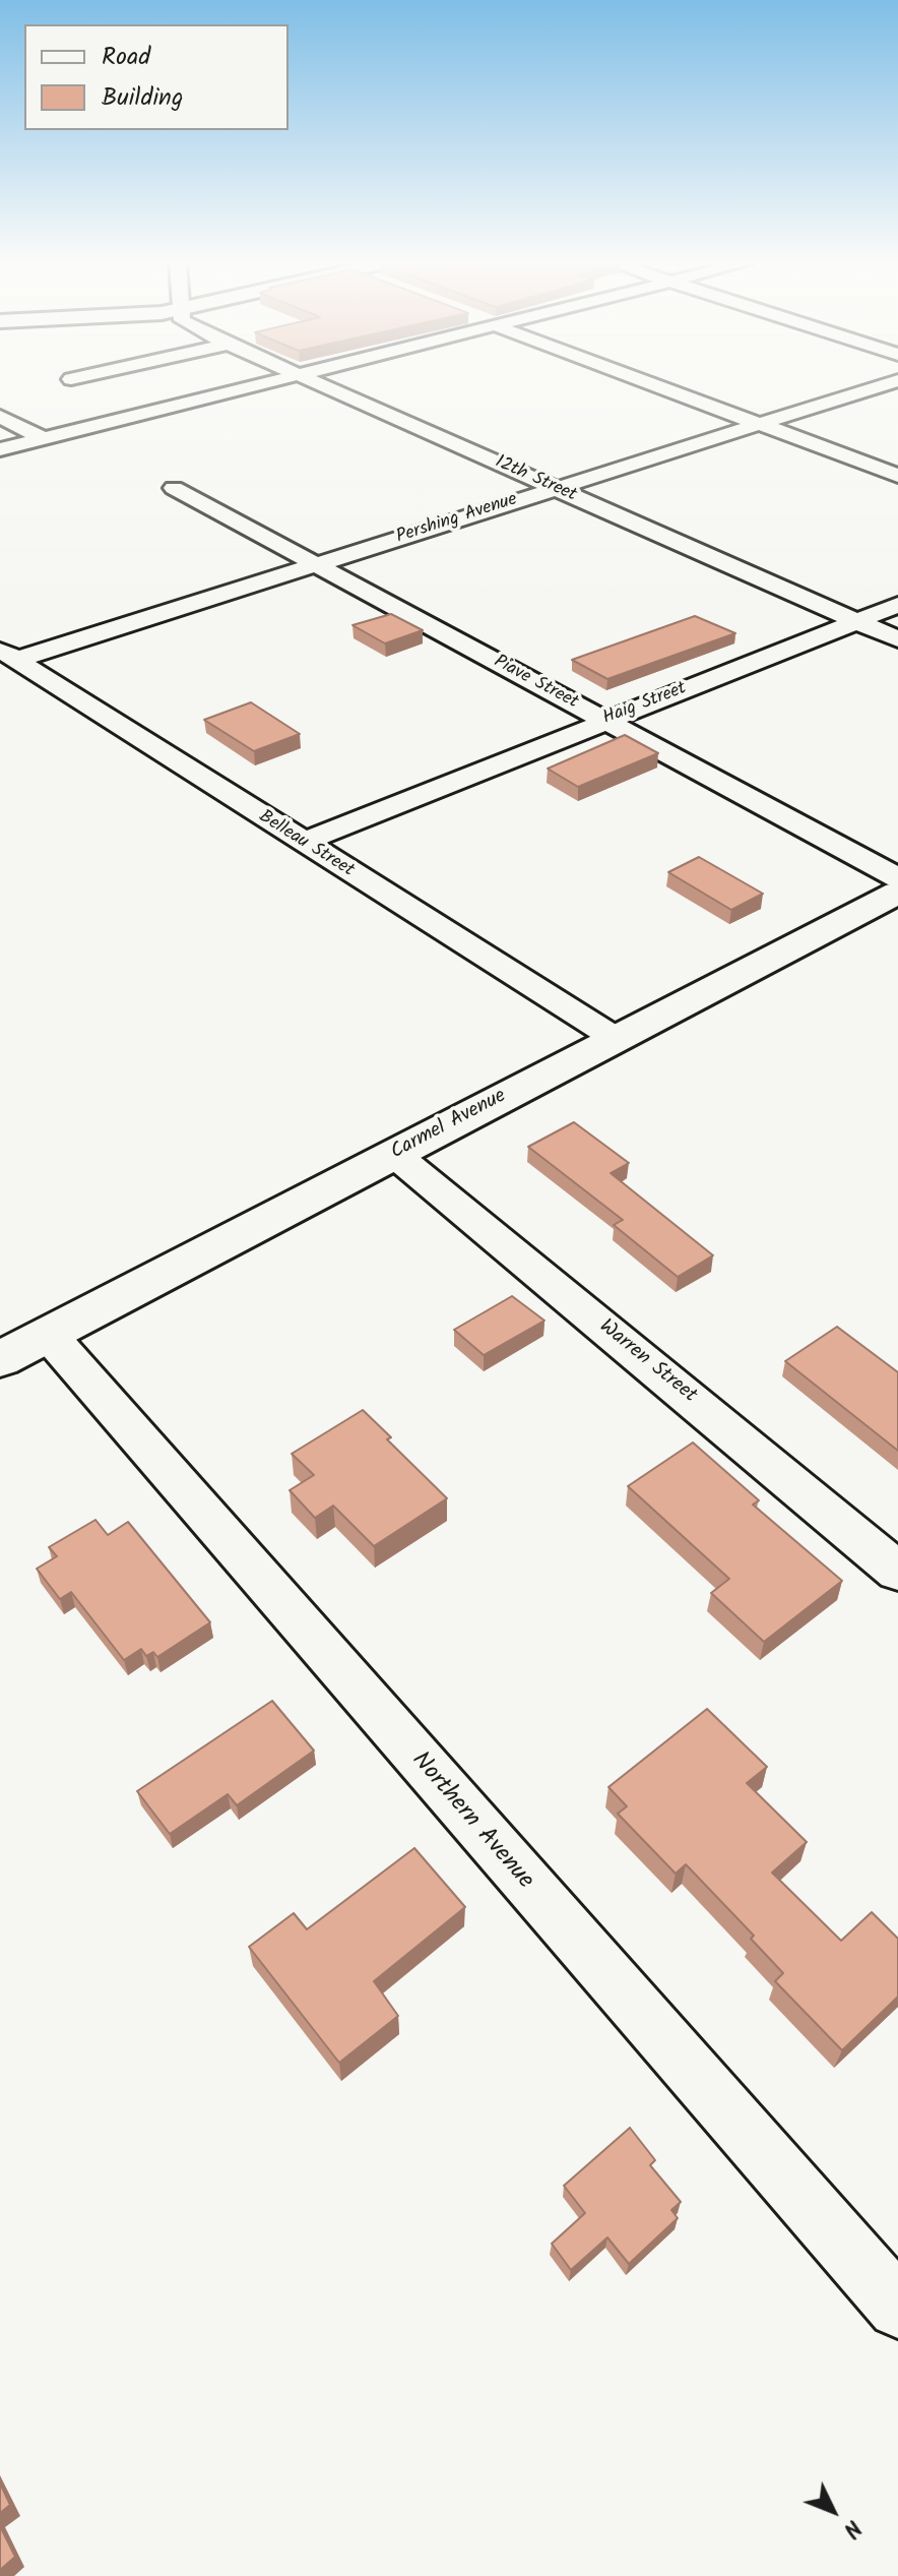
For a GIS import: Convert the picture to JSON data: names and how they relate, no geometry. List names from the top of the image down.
{
  "streets": {
    "main road": ["Carmel Avenue"],
    "street": [
      "12th Street",
      "Pershing Avenue",
      "Piave Street",
      "Haig Street",
      "Belleau Street",
      "Warren Street",
      "Northern Avenue"
    ]
  },
  "crossings": [
    ["12th Street", "Pershing Avenue"],
    ["12th Street", "Haig Street"],
    ["Pershing Avenue", "Piave Street"],
    ["Pershing Avenue", "Belleau Street"],
    ["Piave Street", "Haig Street"],
    ["Haig Street", "Belleau Street"],
    ["Belleau Street", "Carmel Avenue"],
    ["Carmel Avenue", "Warren Street"],
    ["Carmel Avenue", "Northern Avenue"]
  ],
  "legend": ["Road", "Building"],
  "north": "bottom right"
}
